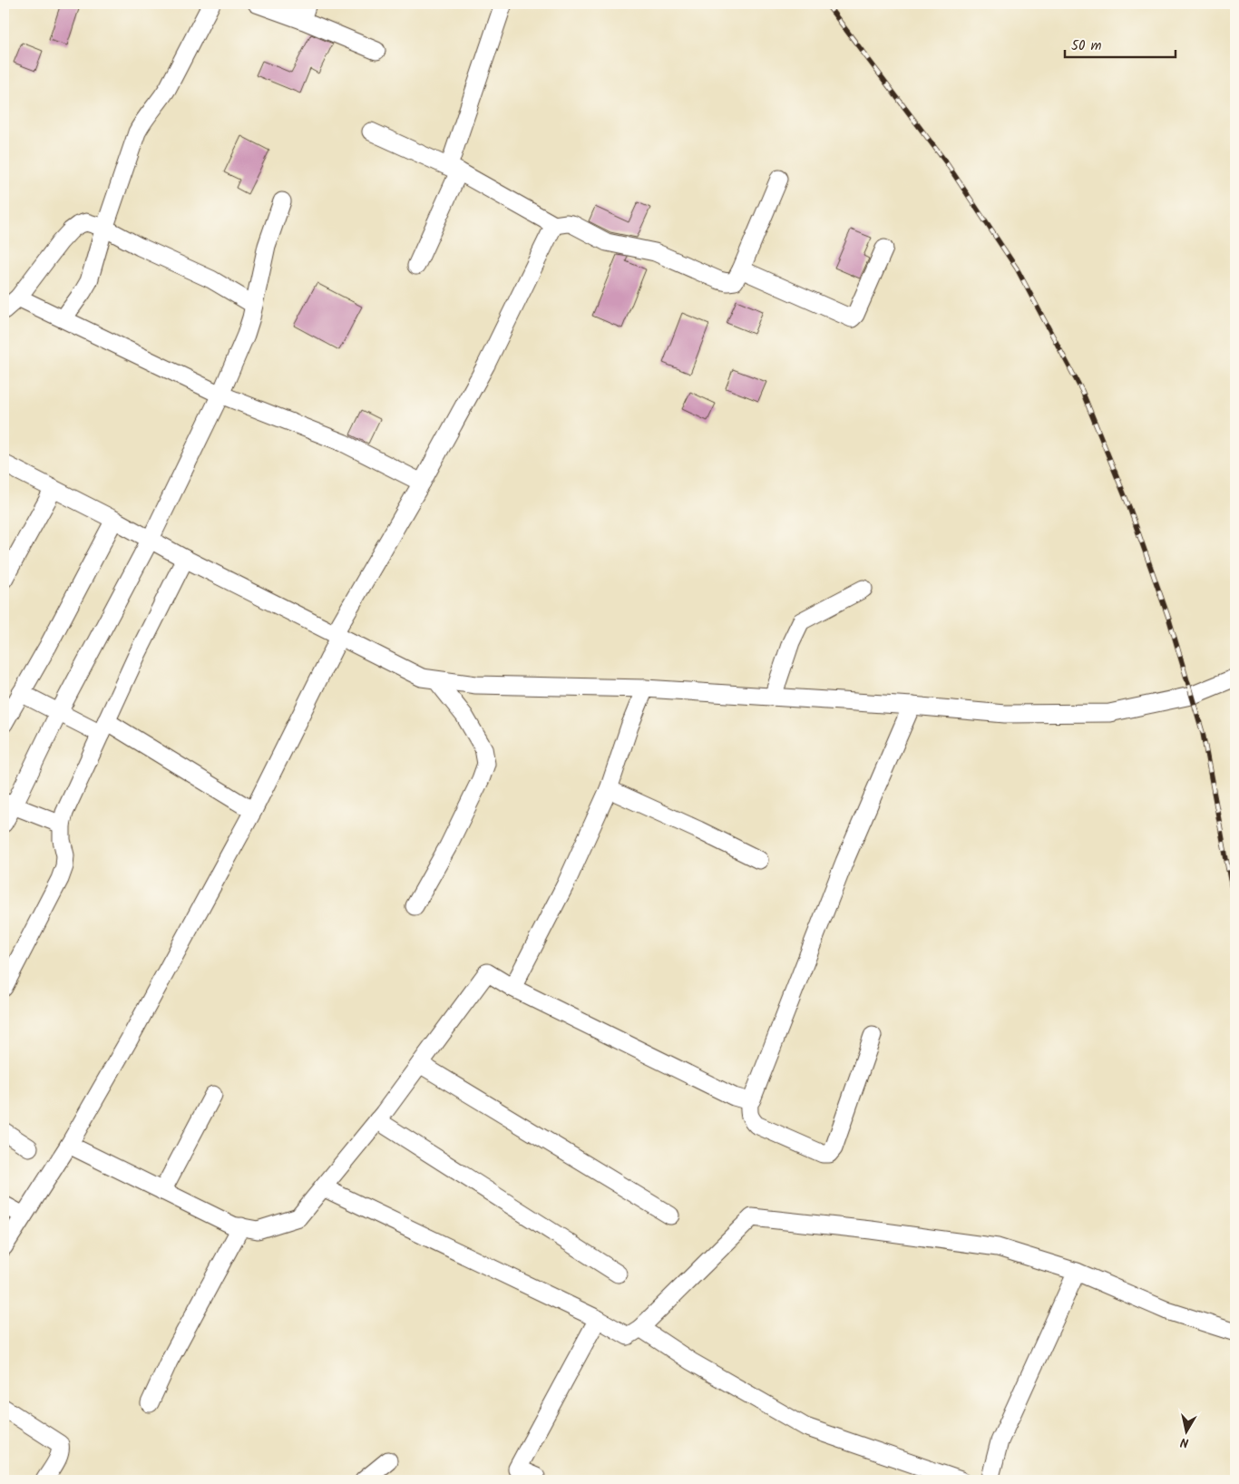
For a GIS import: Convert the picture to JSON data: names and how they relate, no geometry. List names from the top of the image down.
{
  "scale_bar": "50 m",
  "north": "bottom"
}
